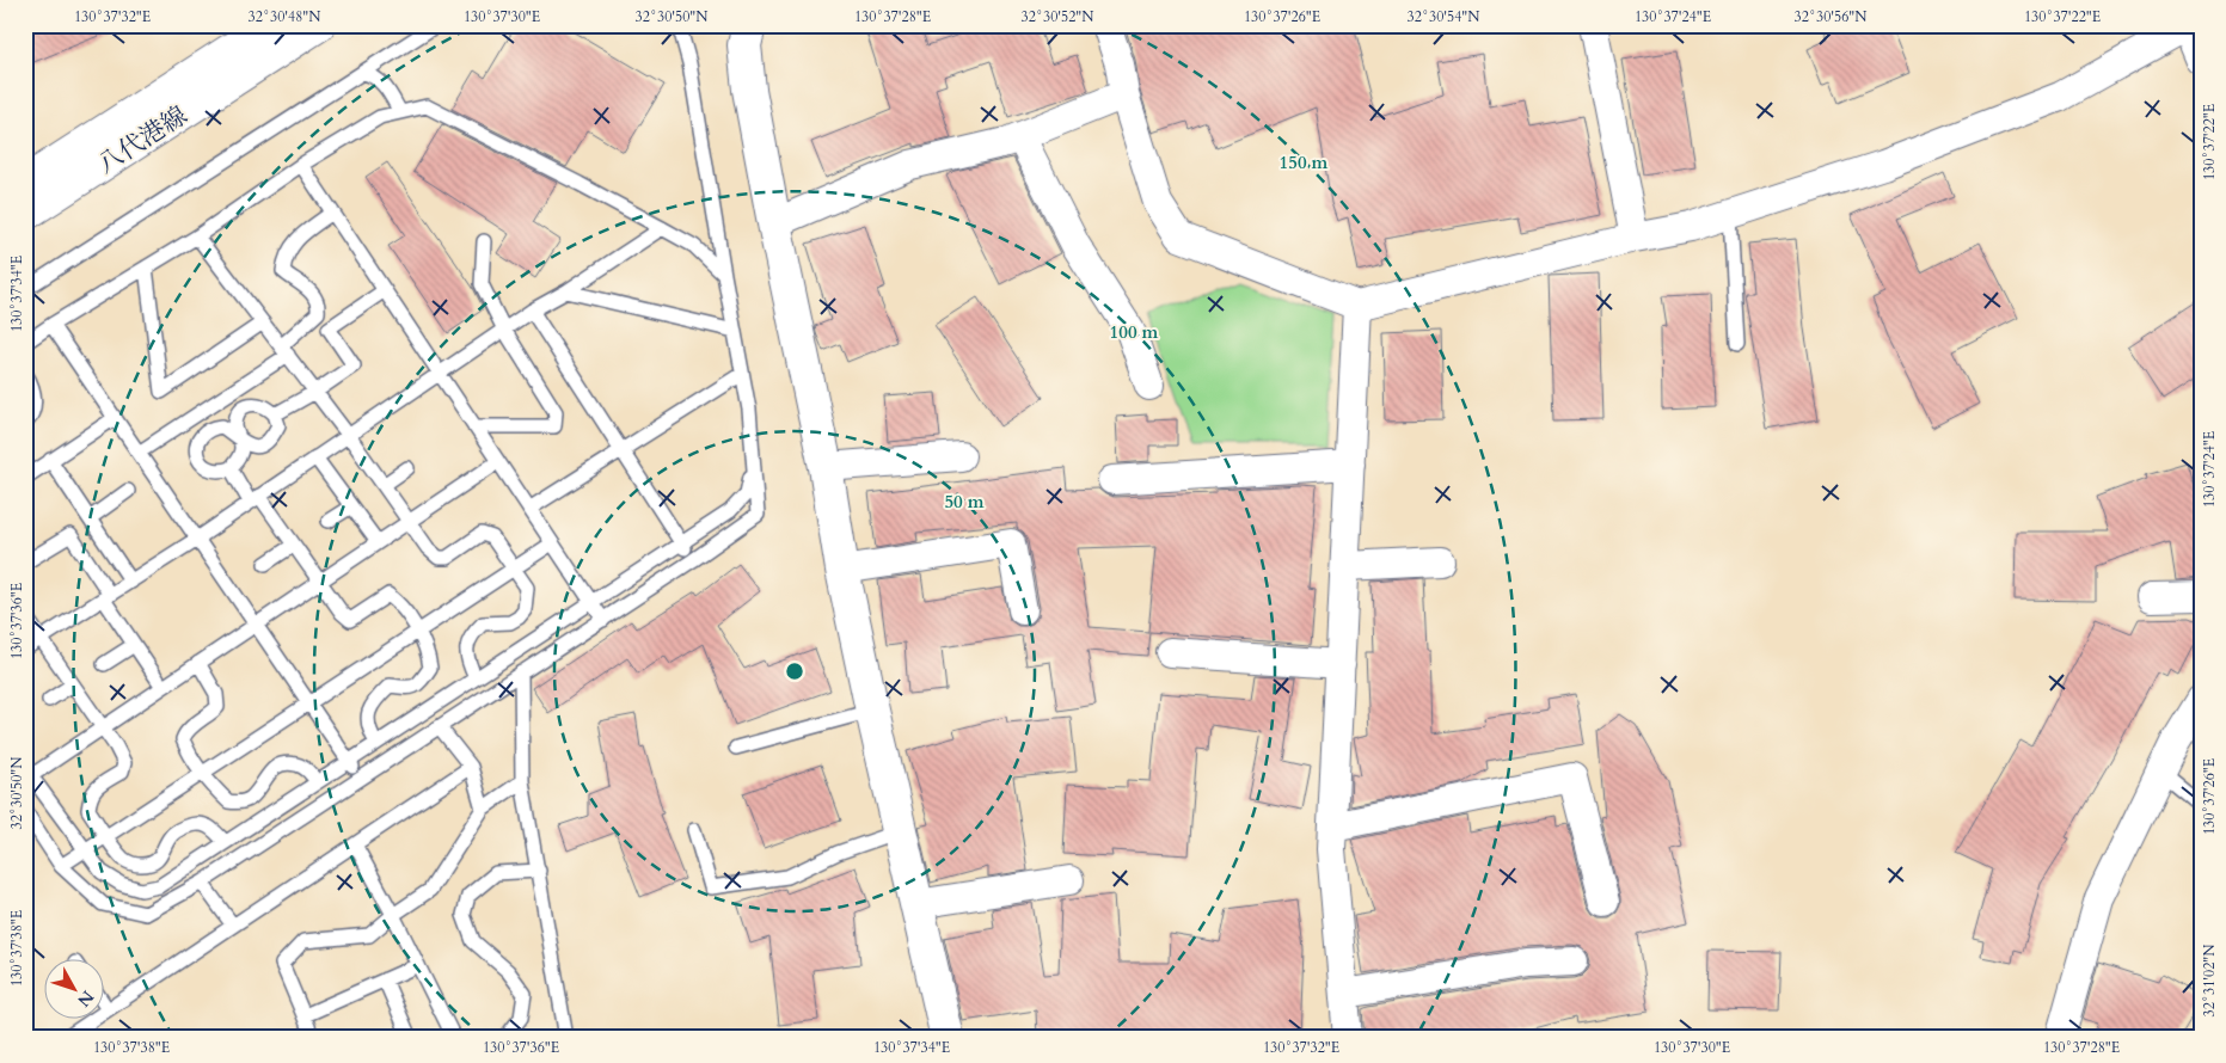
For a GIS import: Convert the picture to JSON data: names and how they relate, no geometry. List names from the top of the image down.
{
  "streets": {
    "street": ["八代港線"]
  },
  "north": "bottom right",
  "coordinates": [
    "130°37'32\"E",
    "32°30'48\"N",
    "130°37'30\"E",
    "32°30'50\"N",
    "130°37'28\"E",
    "32°30'52\"N",
    "130°37'26\"E",
    "32°30'54\"N",
    "130°37'24\"E",
    "32°30'56\"N",
    "130°37'22\"E",
    "130°37'34\"E",
    "130°37'36\"E",
    "130°37'38\"E",
    "32°31'02\"N"
  ],
  "rings": ["150 m", "100 m", "50 m"]
}
